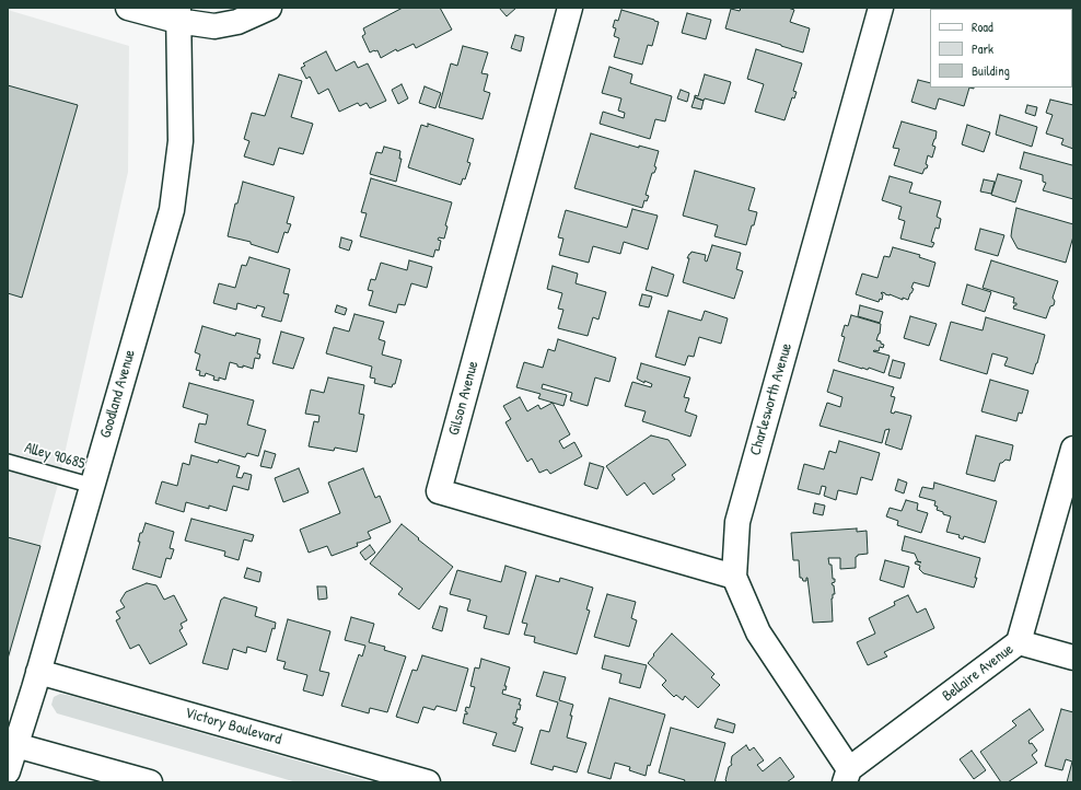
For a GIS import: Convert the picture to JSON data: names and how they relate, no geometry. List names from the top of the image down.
{
  "streets": {
    "street": [
      "Goodland Avenue",
      "Gilson Avenue",
      "Charlesworth Avenue",
      "Bellaire Avenue",
      "Victory Boulevard"
    ],
    "lane": ["Alley 90685"]
  },
  "crossings": [
    ["Goodland Avenue", "Alley 90685"],
    ["Goodland Avenue", "Victory Boulevard"],
    ["Gilson Avenue", "Charlesworth Avenue"],
    ["Charlesworth Avenue", "Bellaire Avenue"]
  ],
  "legend": ["Road", "Park", "Building"]
}
